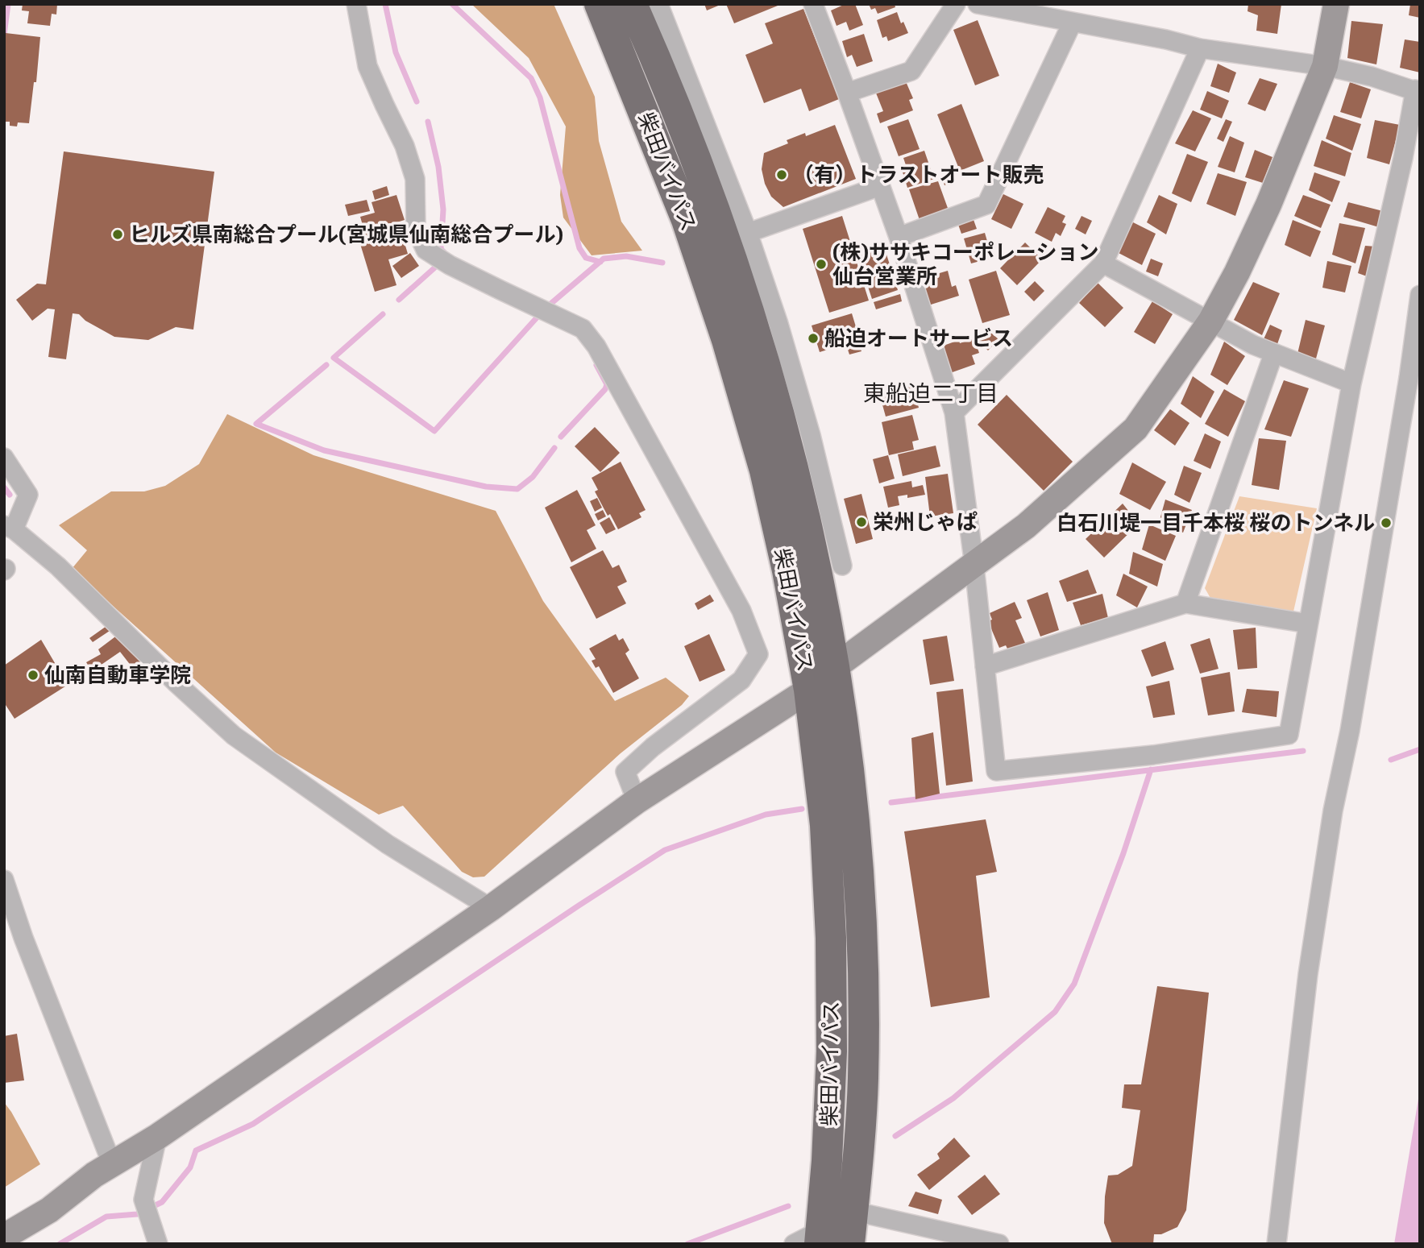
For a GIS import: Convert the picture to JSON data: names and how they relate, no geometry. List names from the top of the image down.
{
  "streets": {
    "highway": ["柴田バイパス"]
  },
  "districts": ["東船迫二丁目"],
  "places": [
    "（有）トラストオート販売",
    "ヒルズ県南総合プール(宮城県仙南総合プール)",
    "(株)ササキコーポレーション 仙台営業所",
    "船迫オートサービス",
    "栄州じゃぱ",
    "白石川堤一目千本桜 桜のトンネル",
    "仙南自動車学院"
  ]
}
